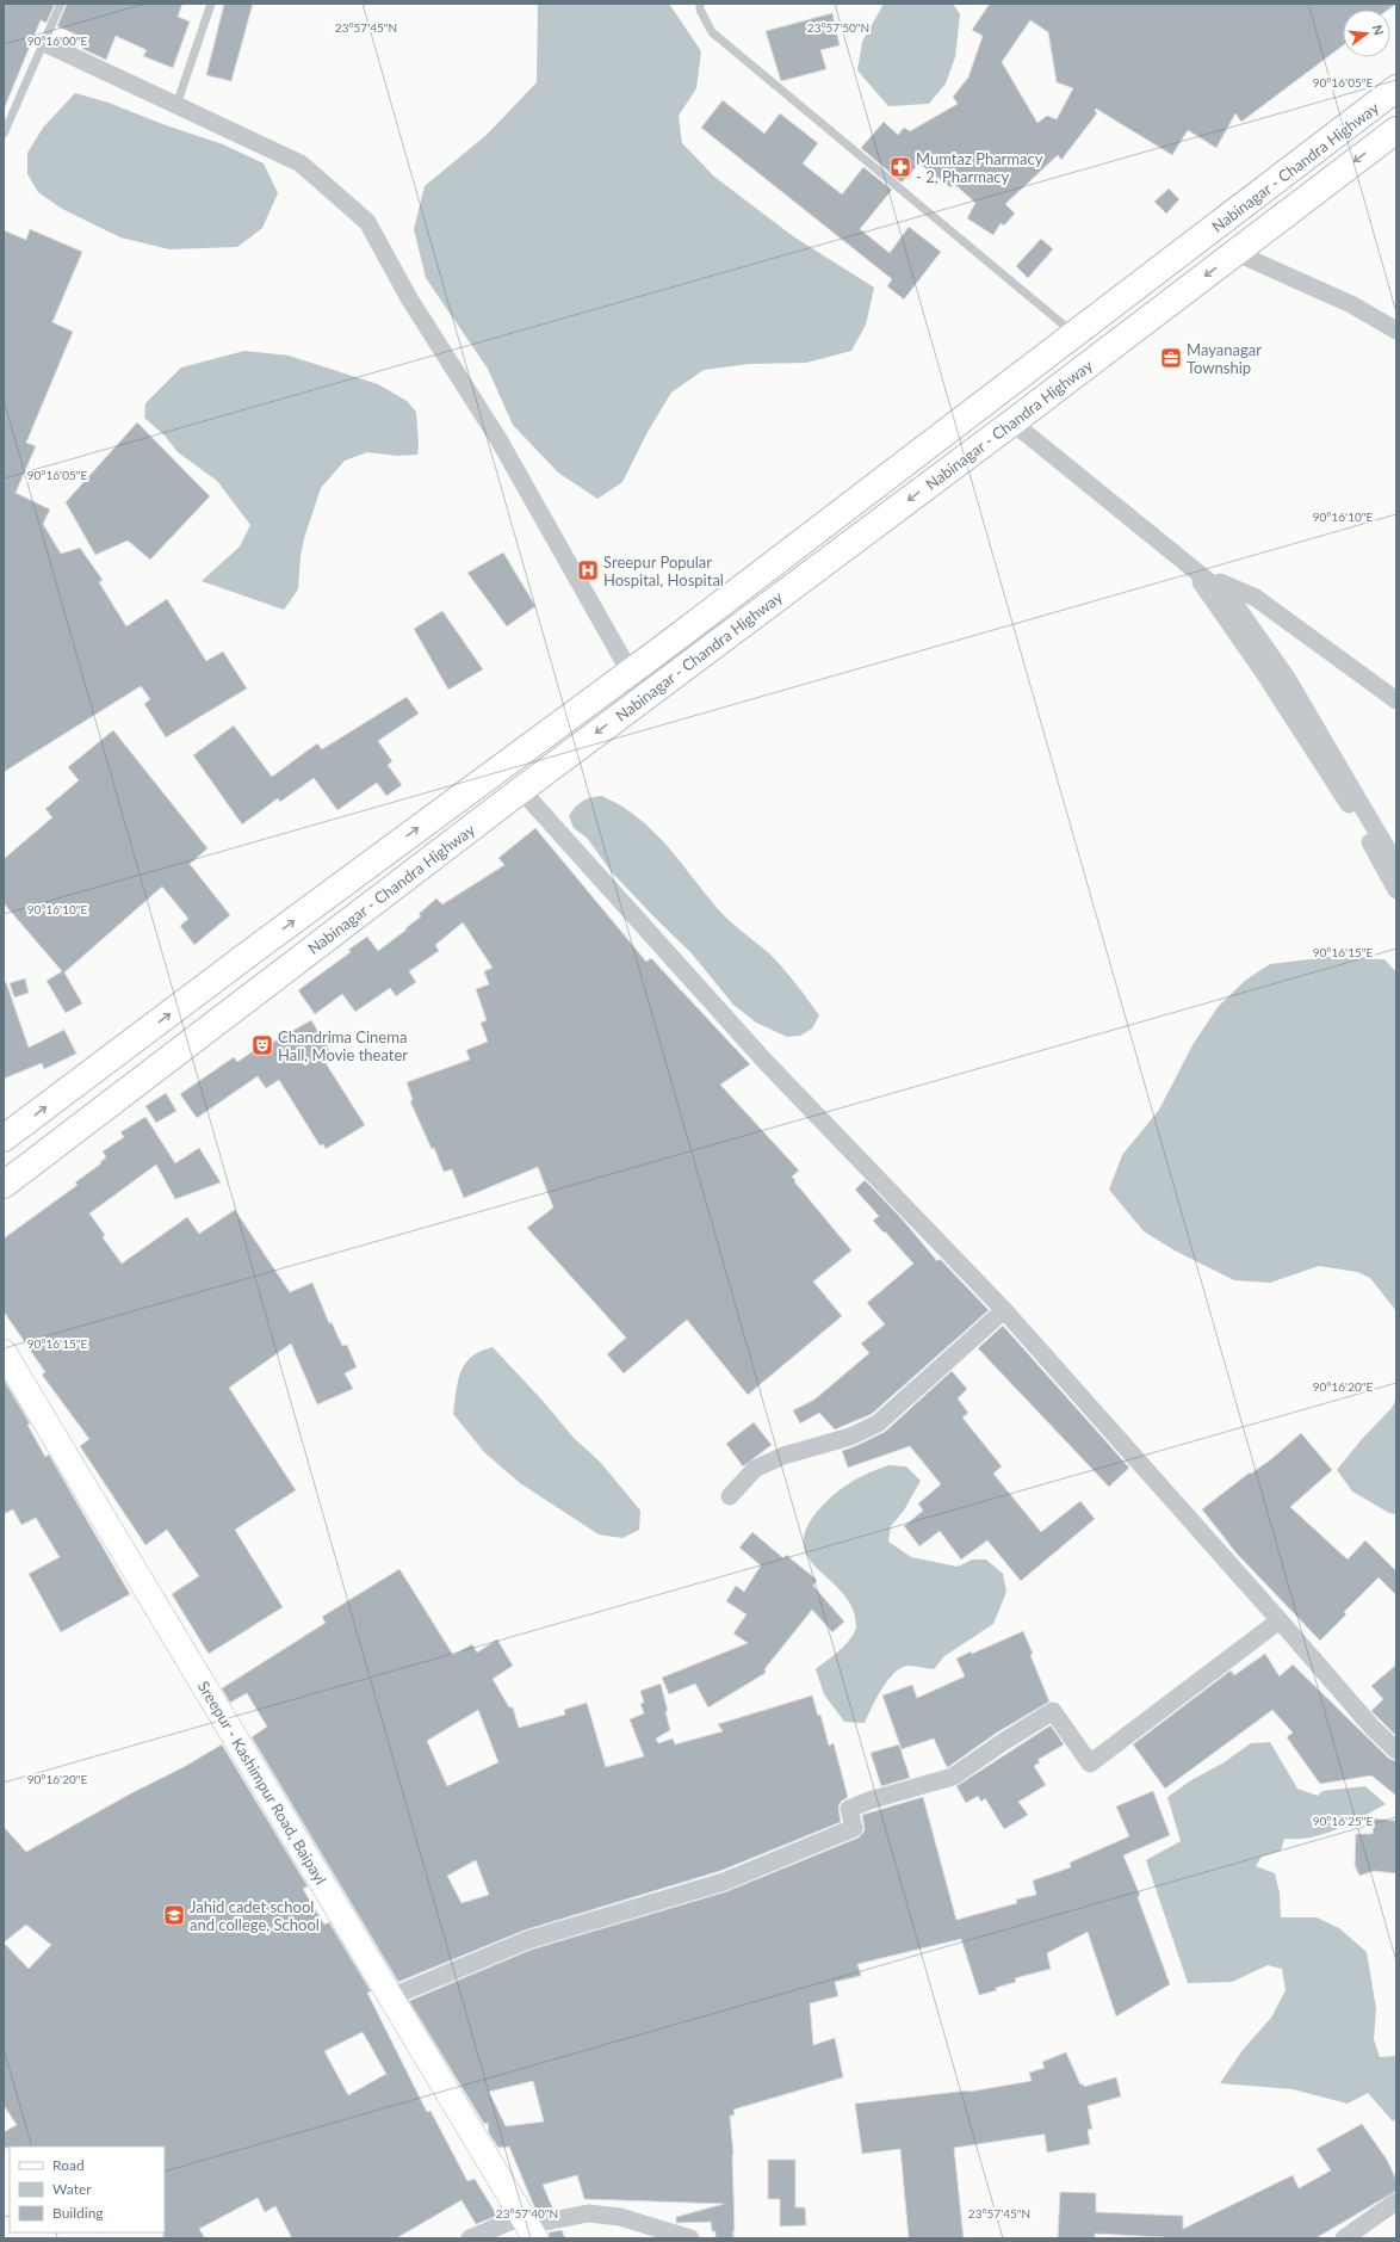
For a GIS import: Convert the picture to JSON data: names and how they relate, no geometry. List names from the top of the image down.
{
  "streets": {
    "highway": ["Nabinagar - Chandra Highway"],
    "street": ["Sreepur - Kashimpur Road, Baipayl"]
  },
  "places": {
    "pharmacy": ["Mumtaz Pharmacy - 2, Pharmacy"],
    "office": ["Mayanagar Township"],
    "hospital": ["Sreepur Popular Hospital, Hospital"],
    "theatre": ["Chandrima Cinema Hall, Movie theater"],
    "school or university": ["Jahid cadet school and college, School"]
  },
  "legend": ["Road", "Water", "Building"],
  "north": "right",
  "coordinates": [
    "23°57'45\"N",
    "23°57'50\"N",
    "90°16'00\"E",
    "90°16'05\"E",
    "90°16'10\"E",
    "90°16'15\"E",
    "90°16'20\"E",
    "90°16'25\"E",
    "23°57'40\"N"
  ]
}
